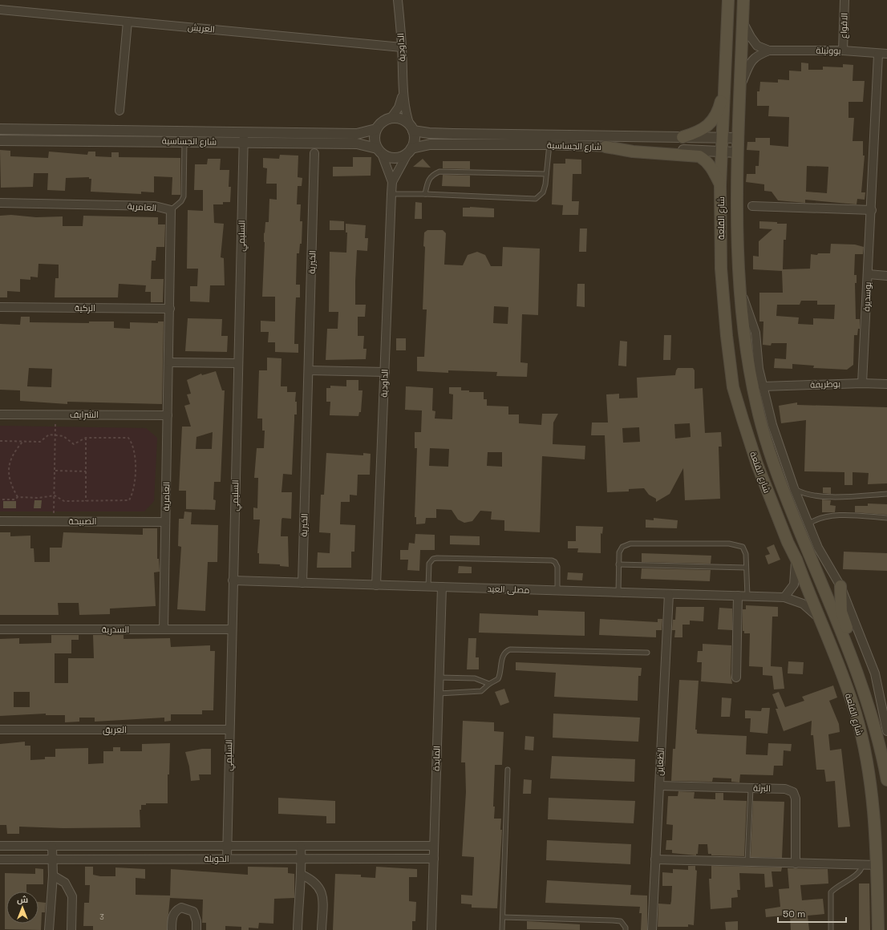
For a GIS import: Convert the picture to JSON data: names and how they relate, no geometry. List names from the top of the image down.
{
  "streets": {
    "main road": ["شارع القلعة"],
    "street": [
      "الاقواع",
      "العريش",
      "الداودية",
      "بووثيلة",
      "شارع الجساسية",
      "العامرية",
      "السليمي",
      "الخيرية",
      "بوسديرة",
      "الركية",
      "بوطريفة",
      "الشرايف",
      "الصبيحة",
      "مصلى العيد",
      "السدرية",
      "العريق",
      "المايدة",
      "الظعاين",
      "البرثة",
      "الحويلة"
    ]
  },
  "crossings": [
    ["الاقواع", "بووثيلة"],
    ["العريش", "الداودية"],
    ["الداودية", "شارع الجساسية"],
    ["الداودية", "مصلى العيد"],
    ["بووثيلة", "شارع القلعة"],
    ["بووثيلة", "بوسديرة"],
    ["شارع الجساسية", "شارع القلعة"],
    ["شارع الجساسية", "السليمي"],
    ["العامرية", "الركية"],
    ["العامرية", "الشرايف"],
    ["العامرية", "الصبيحة"],
    ["العامرية", "السدرية"],
    ["شارع القلعة", "بوطريفة"],
    ["شارع القلعة", "مصلى العيد"],
    ["السليمي", "مصلى العيد"],
    ["السليمي", "السدرية"],
    ["السليمي", "العريق"],
    ["السليمي", "الحويلة"],
    ["الخيرية", "مصلى العيد"],
    ["بوسديرة", "بوطريفة"],
    ["مصلى العيد", "المايدة"],
    ["مصلى العيد", "الظعاين"],
    ["المايدة", "الحويلة"],
    ["الظعاين", "البرثة"]
  ],
  "house_numbers": ["3"],
  "scale_bar": "50 m",
  "north": "top"
}
